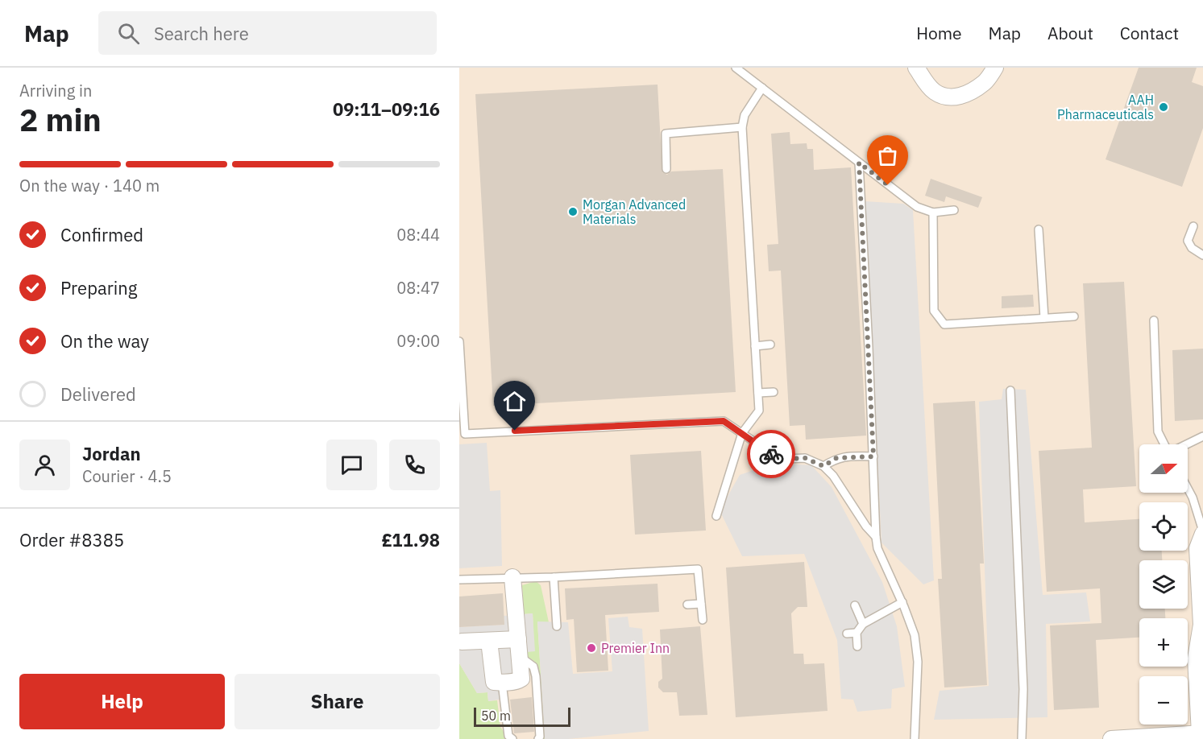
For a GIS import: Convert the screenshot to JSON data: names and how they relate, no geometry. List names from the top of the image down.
{
  "places": ["AAH Pharmaceuticals", "Morgan Advanced Materials", "Premier Inn"],
  "scale_bar": "50 m",
  "north": "right",
  "page": {
    "header": "Map",
    "search": "Search here",
    "nav": [
      "Home",
      "Map",
      "About",
      "Contact"
    ],
    "heading": ["2 min", "Arriving in", "09:11–09:16"],
    "panel": [
      "Jordan",
      "Courier · 4.5",
      "Order #8385",
      "£11.98"
    ],
    "bar": "On the way · 140 m",
    "list": [
      ["Confirmed", "08:44"],
      ["Preparing", "08:47"],
      ["On the way", "09:00"],
      "Delivered"
    ],
    "map_buttons": ["+", "−"],
    "buttons": ["Help", "Share"],
    "scale": "50 m"
  }
}
